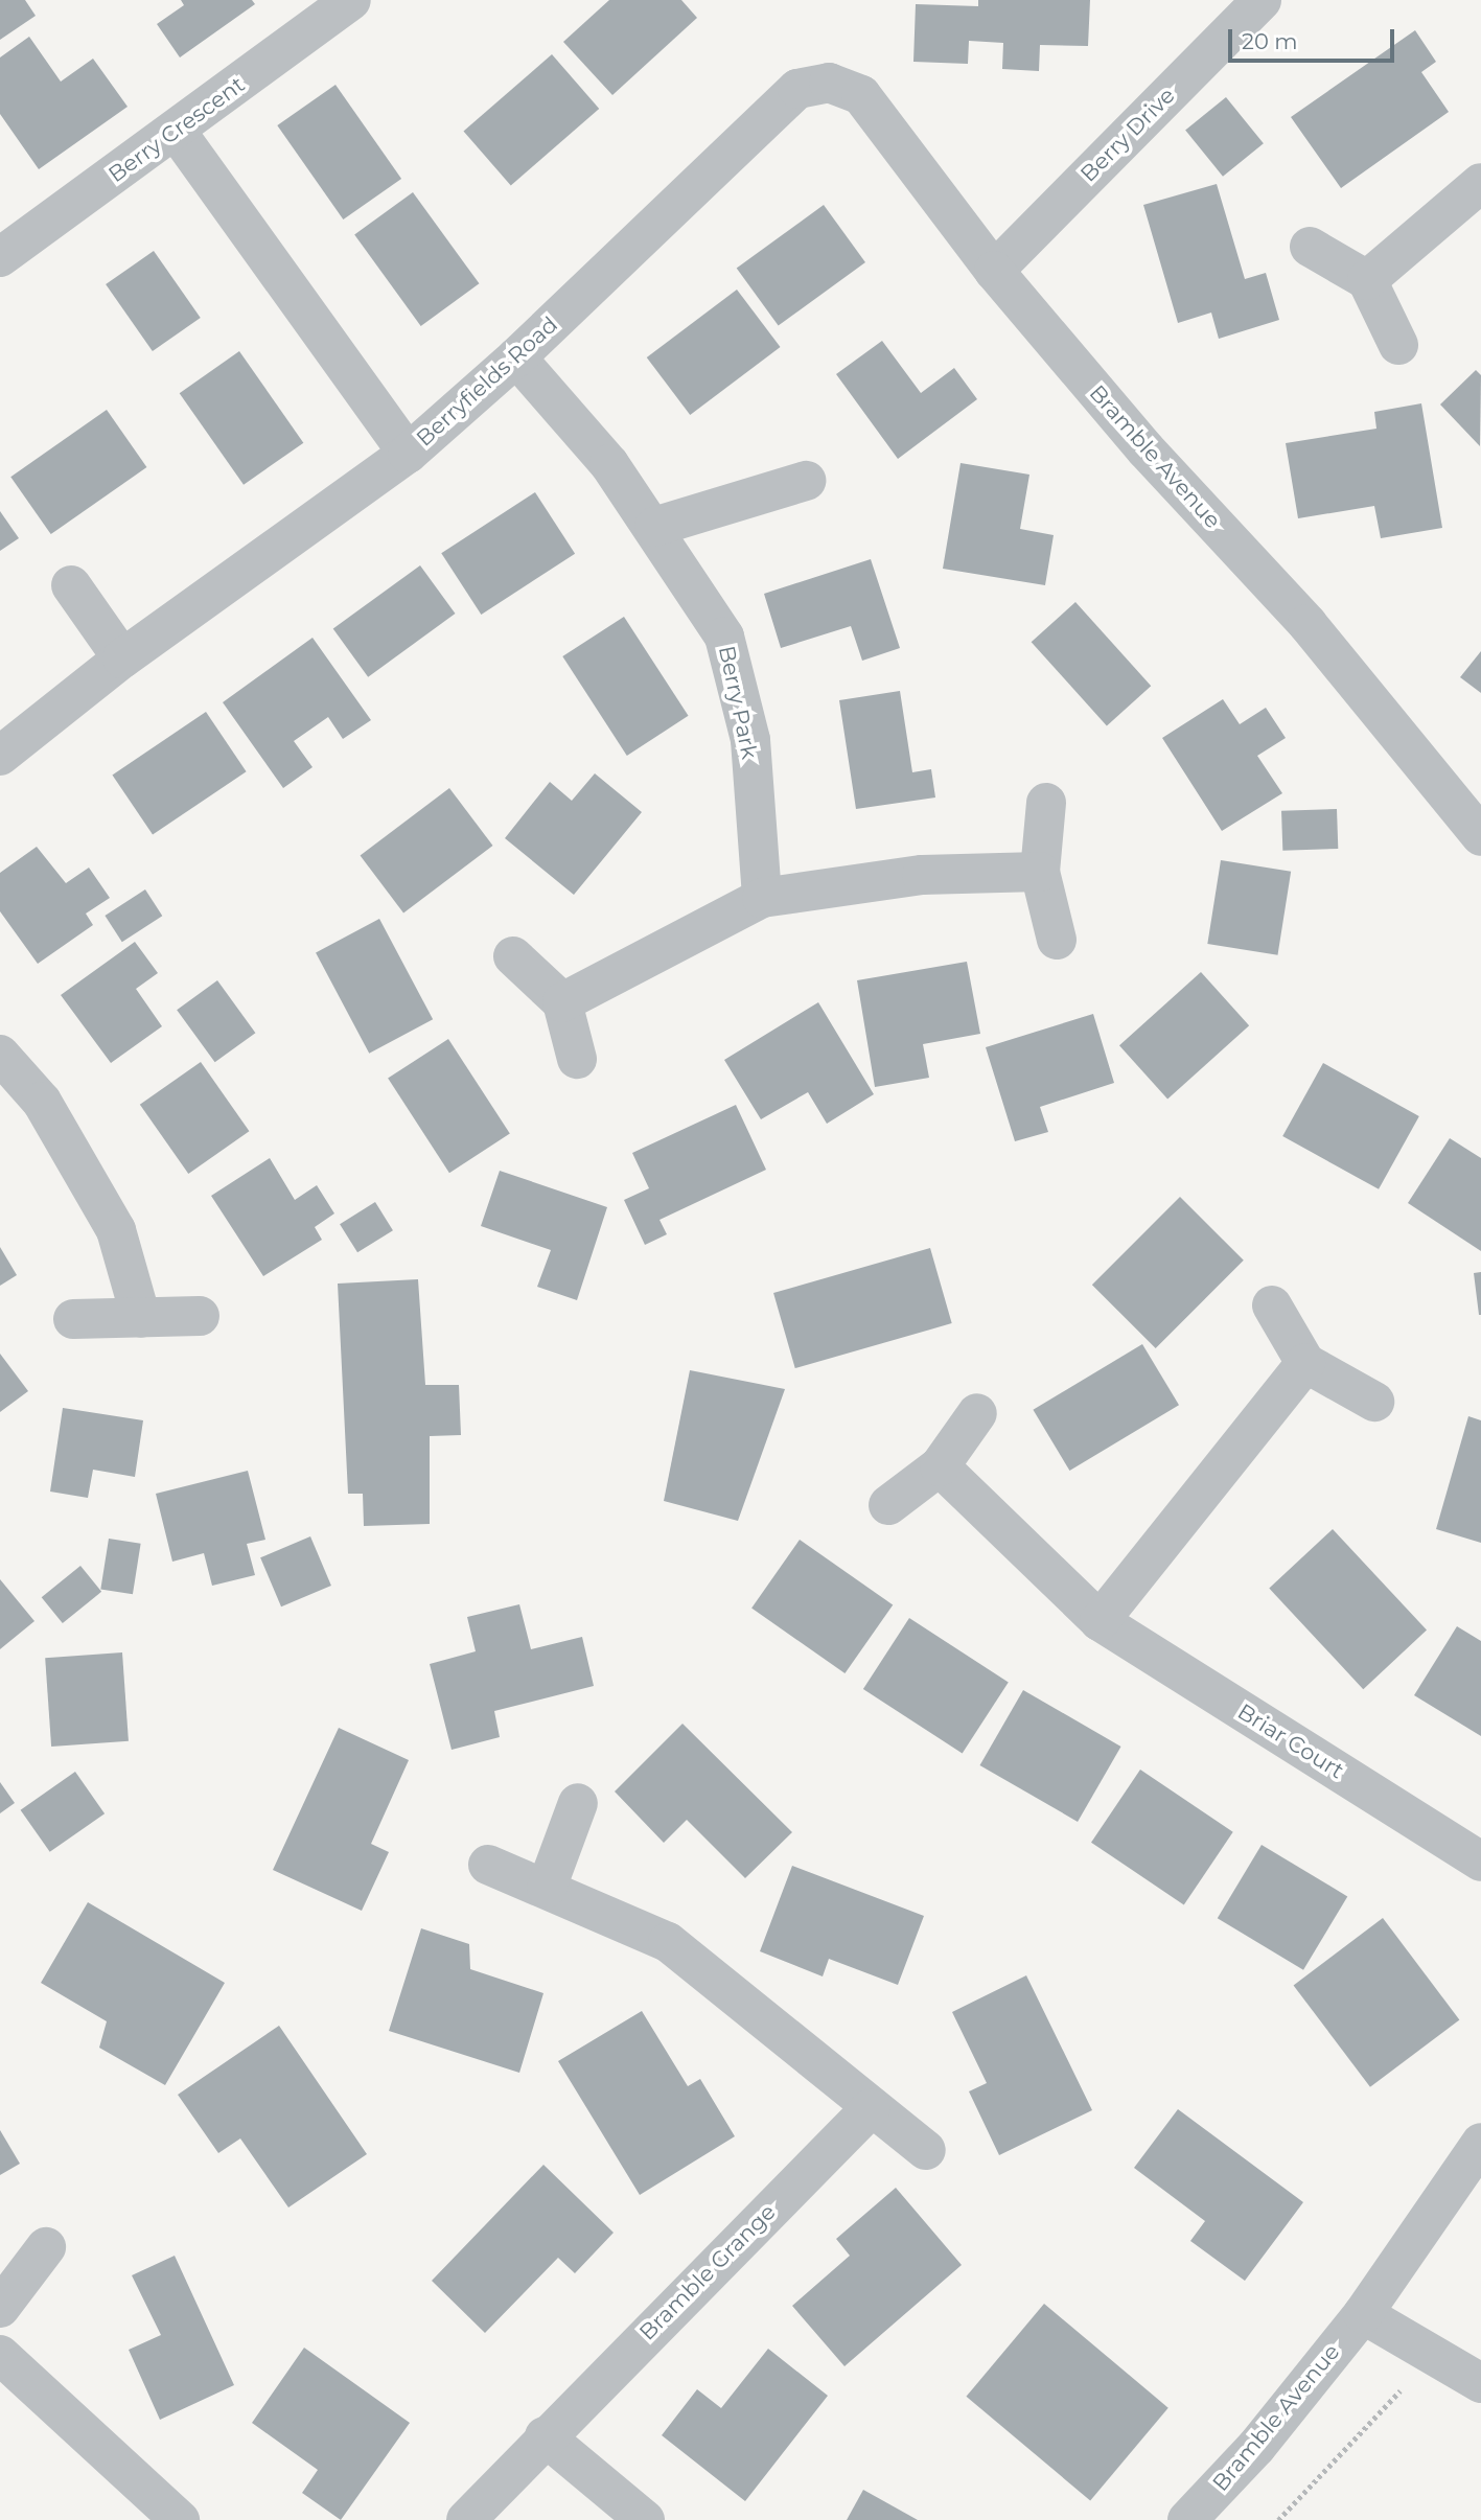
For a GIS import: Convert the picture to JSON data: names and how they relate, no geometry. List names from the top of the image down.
{
  "streets": {
    "street": [
      "Berry Crescent",
      "Berry Drive",
      "Berryfields Road",
      "Bramble Avenue",
      "Berry Park",
      "Briar Court",
      "Bramble Grange"
    ]
  },
  "crossings": [
    ["Berry Drive", "Bramble Avenue"],
    ["Berryfields Road", "Bramble Avenue"],
    ["Berryfields Road", "Berry Park"]
  ],
  "scale_bar": "20 m"
}
